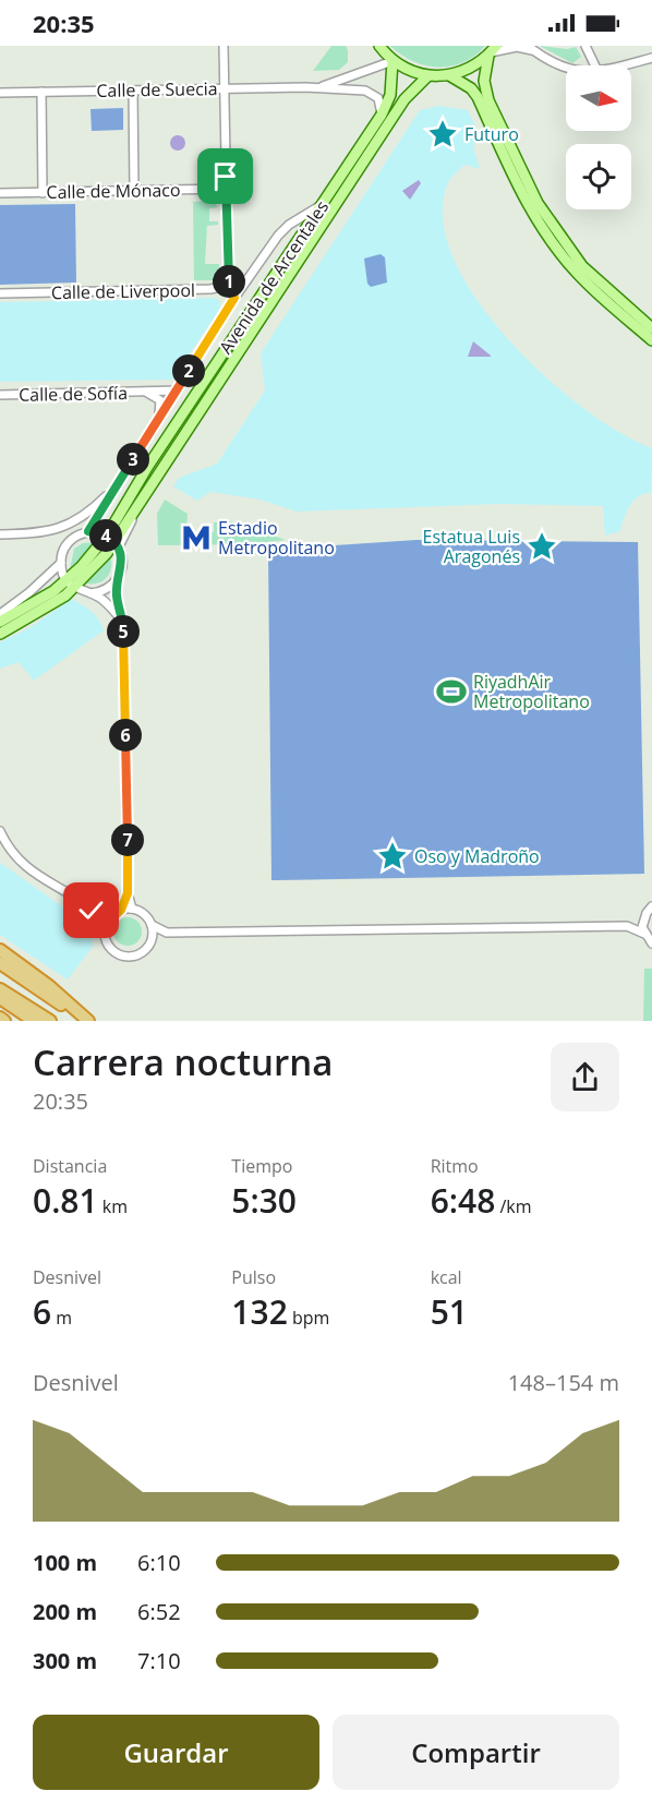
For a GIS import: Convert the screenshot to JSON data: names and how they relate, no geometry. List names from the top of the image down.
{
  "streets": {
    "main road": ["Avenida de Arcentales"],
    "street": [
      "Calle de Suecia",
      "Calle de Mónaco",
      "Calle de Liverpool",
      "Calle de Sofía"
    ]
  },
  "crossings": [
    ["Calle de Suecia", "Avenida de Arcentales"]
  ],
  "places": {
    "place": ["Futuro", "Estatua Luis Aragonés", "Oso y Madroño"],
    "metro station": ["Estadio Metropolitano"],
    "sports": ["RiyadhAir Metropolitano"]
  },
  "north": "right",
  "page": {
    "status": "20:35",
    "pins": [
      "1",
      "2",
      "3",
      "4",
      "5",
      "6",
      "7"
    ],
    "heading": ["Carrera nocturna", "20:35"],
    "stats": [
      ["Distancia", "0.81 km"],
      ["Tiempo", "5:30"],
      ["Ritmo", "6:48 /km"],
      ["Desnivel", "6 m"],
      ["Pulso", "132 bpm"],
      ["kcal", "51"]
    ],
    "chart": ["Desnivel", "148–154 m"],
    "list": [
      {
        "name": "100 m",
        "note": "6:10"
      },
      {
        "name": "200 m",
        "note": "6:52"
      },
      {
        "name": "300 m",
        "note": "7:10"
      }
    ],
    "buttons": ["Guardar", "Compartir"]
  }
}
